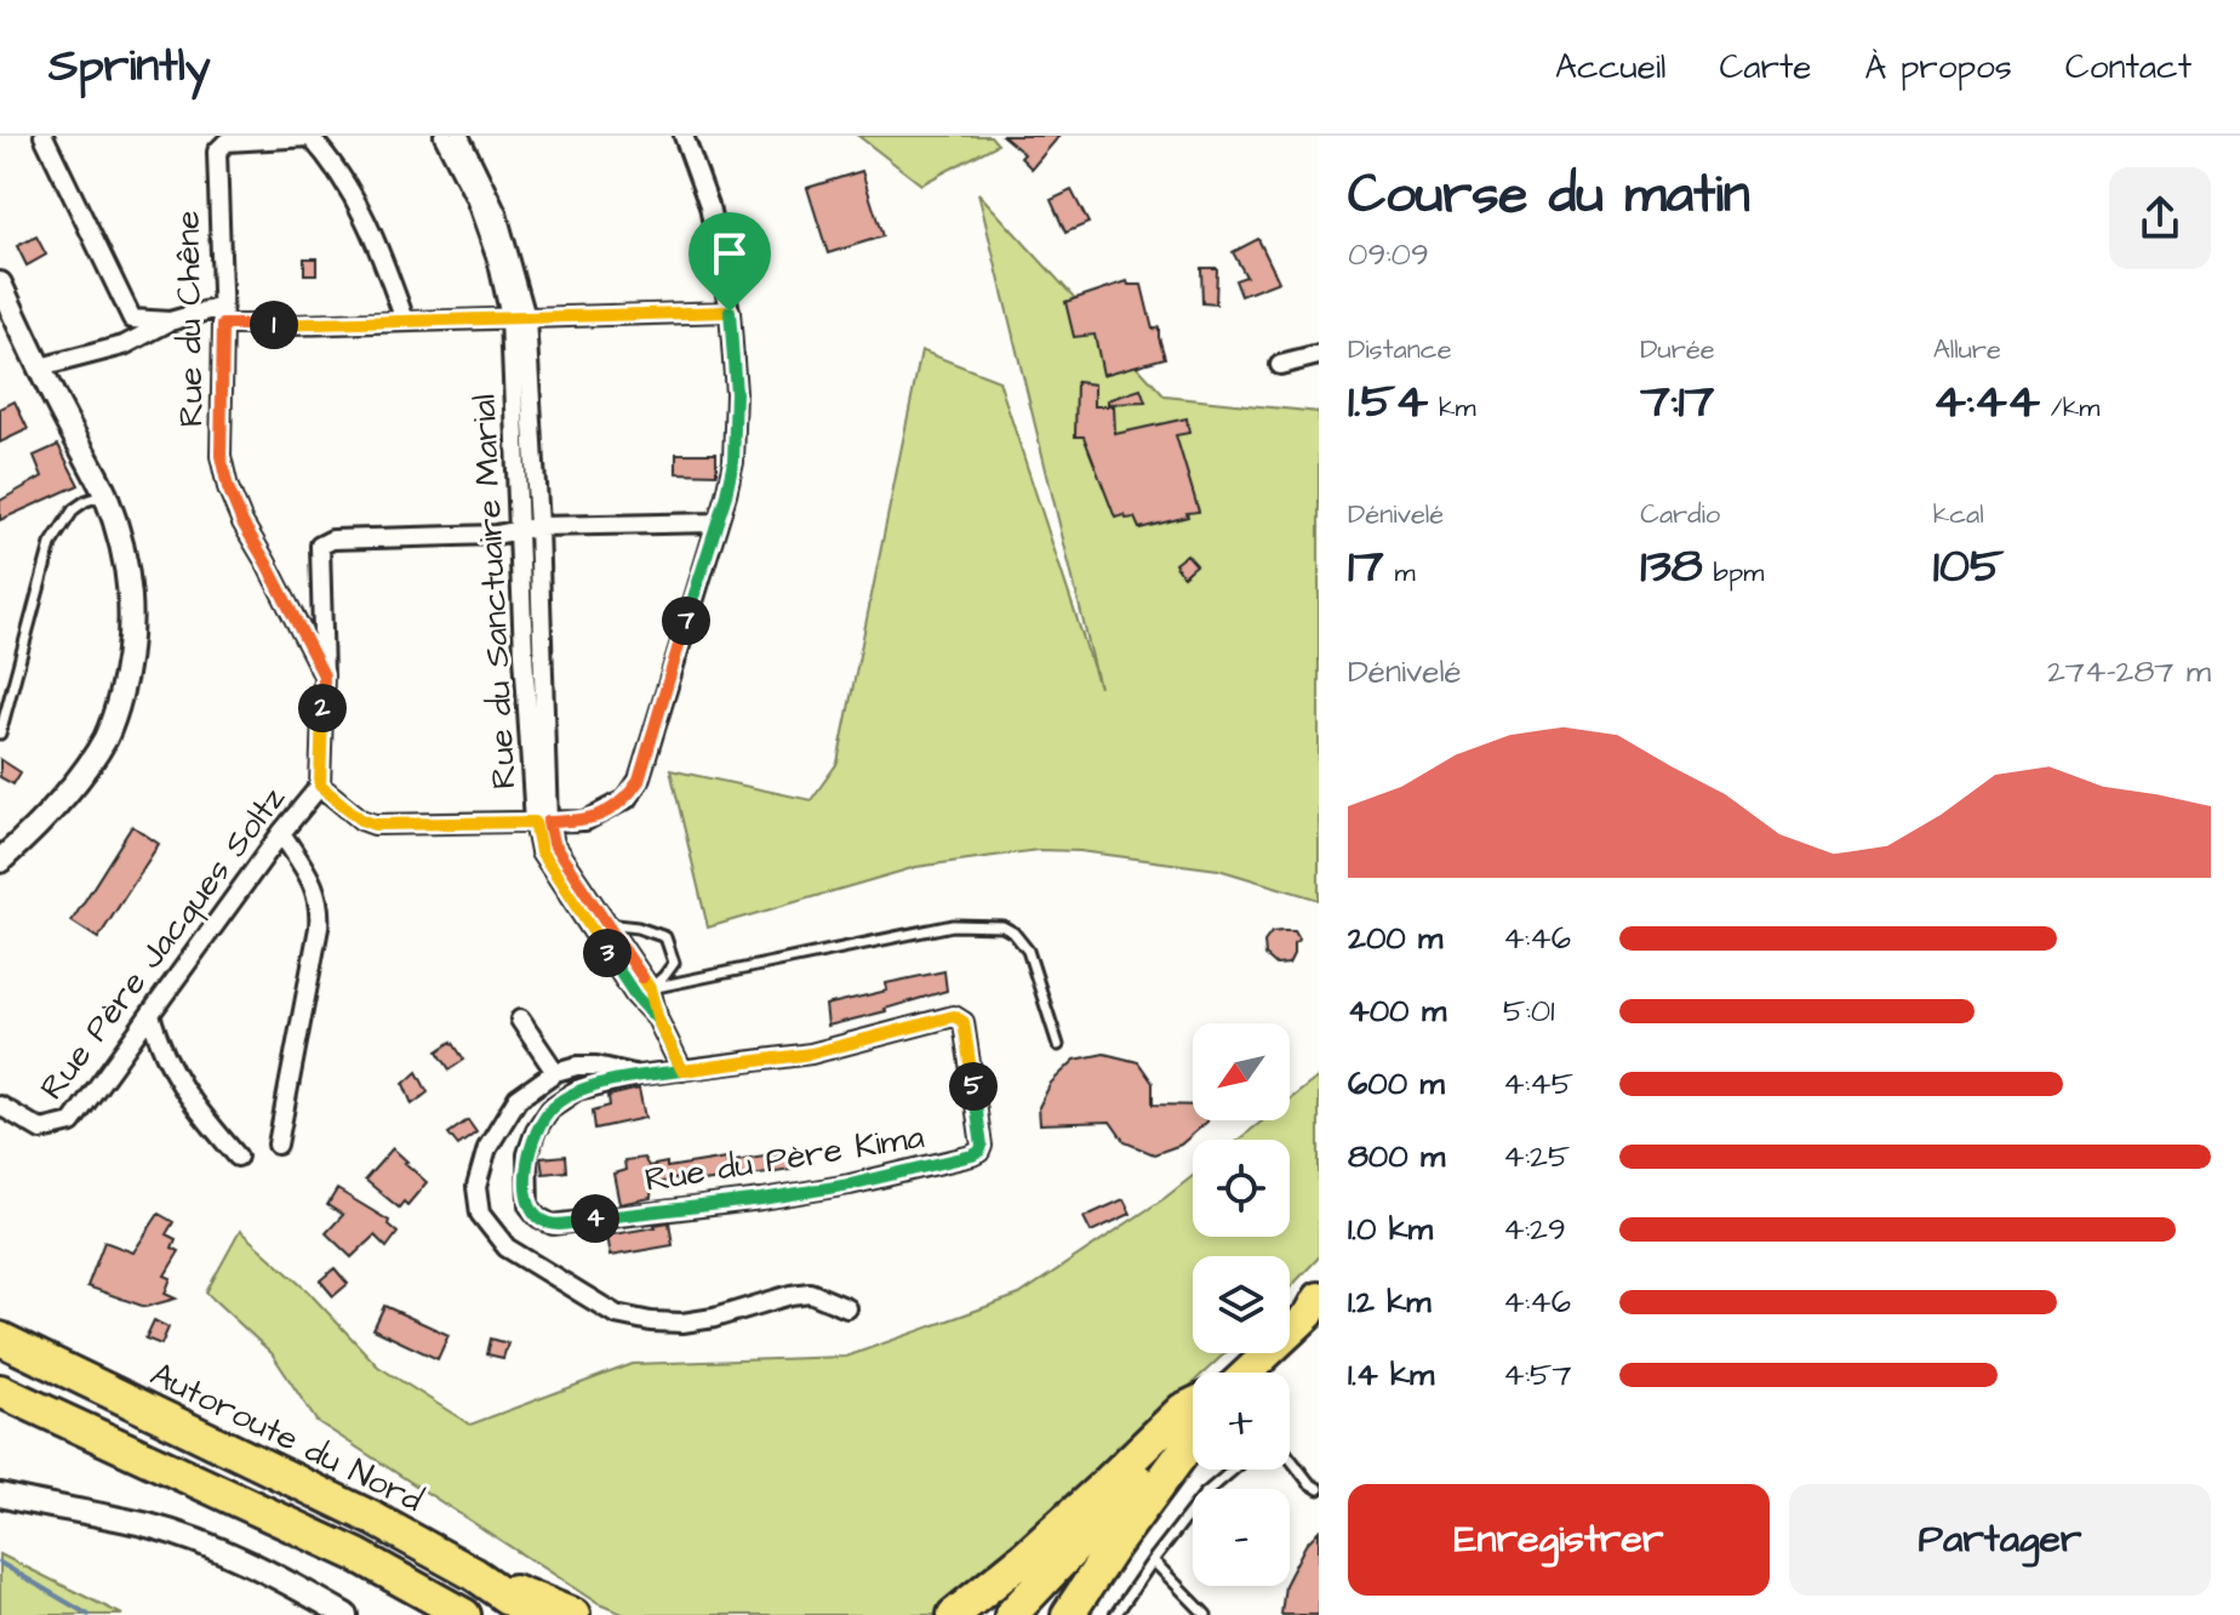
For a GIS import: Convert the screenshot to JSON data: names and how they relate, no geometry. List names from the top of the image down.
{
  "streets": {
    "highway": ["Autoroute du Nord"],
    "street": [
      "Rue du Chêne",
      "Rue du Sanctuaire Marial",
      "Rue Père Jacques Soltz",
      "Rue du Père Kima"
    ]
  },
  "crossings": [
    ["Rue du Chêne", "Rue Père Jacques Soltz"],
    ["Rue du Sanctuaire Marial", "Rue Père Jacques Soltz"],
    ["Rue du Sanctuaire Marial", "Rue du Père Kima"]
  ],
  "north": "bottom left",
  "page": {
    "header": "Sprintly",
    "nav": [
      "Accueil",
      "Carte",
      "À propos",
      "Contact"
    ],
    "heading": ["Course du matin", "09:09"],
    "pins": [
      "1",
      "7",
      "2",
      "3",
      "5",
      "4"
    ],
    "stats": [
      ["Distance", "1.54 km"],
      ["Durée", "7:17"],
      ["Allure", "4:44 /km"],
      ["Dénivelé", "17 m"],
      ["Cardio", "138 bpm"],
      ["kcal", "105"]
    ],
    "chart": ["Dénivelé", "274–287 m"],
    "list": [
      {
        "name": "200 m",
        "note": "4:46"
      },
      {
        "name": "400 m",
        "note": "5:01"
      },
      {
        "name": "600 m",
        "note": "4:45"
      },
      {
        "name": "800 m",
        "note": "4:25"
      },
      {
        "name": "1.0 km",
        "note": "4:29"
      },
      {
        "name": "1.2 km",
        "note": "4:46"
      },
      {
        "name": "1.4 km",
        "note": "4:57"
      }
    ],
    "map_buttons": ["+", "−"],
    "buttons": ["Enregistrer", "Partager"]
  }
}
